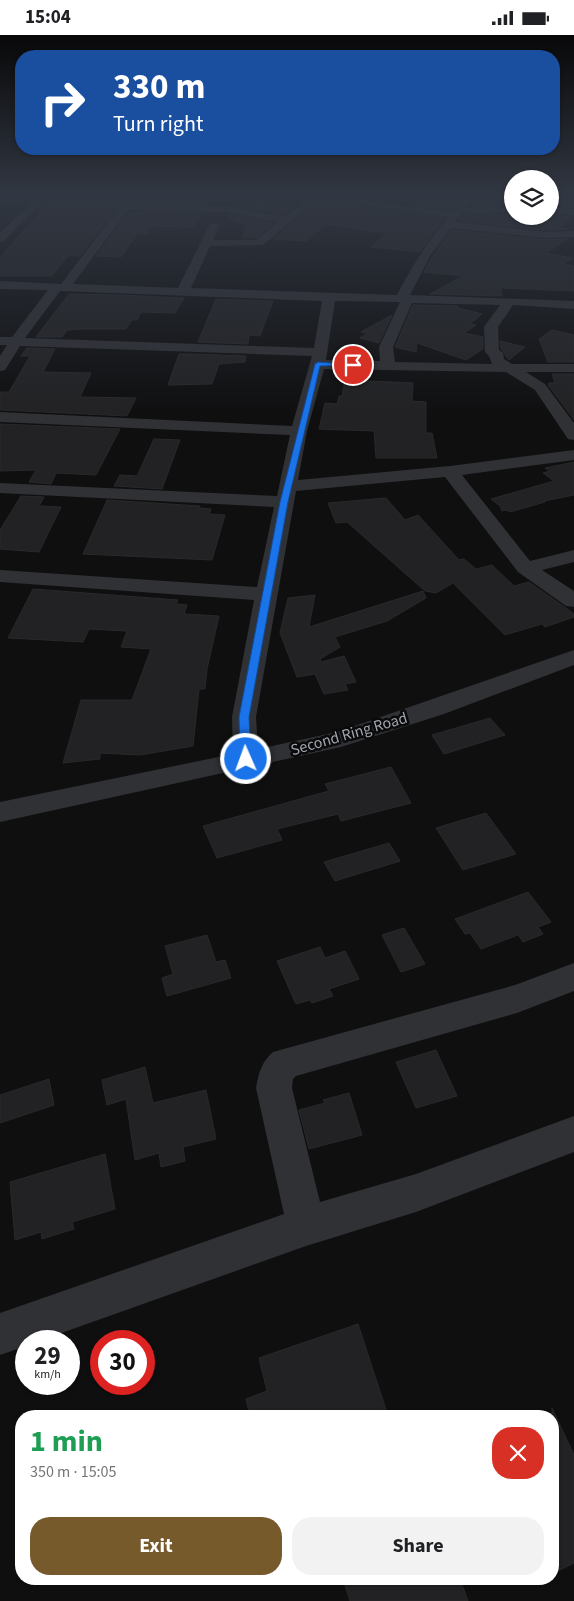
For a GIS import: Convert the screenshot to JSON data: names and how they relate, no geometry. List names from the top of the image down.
{
  "streets": {
    "street": ["Second Ring Road"]
  },
  "page": {
    "status": "15:04",
    "turn": ["330 m", "Turn right"],
    "speed": "29 km/h",
    "limit": "30",
    "heading": ["1 min", "350 m · 15:05"],
    "buttons": ["Exit", "Share"]
  }
}
